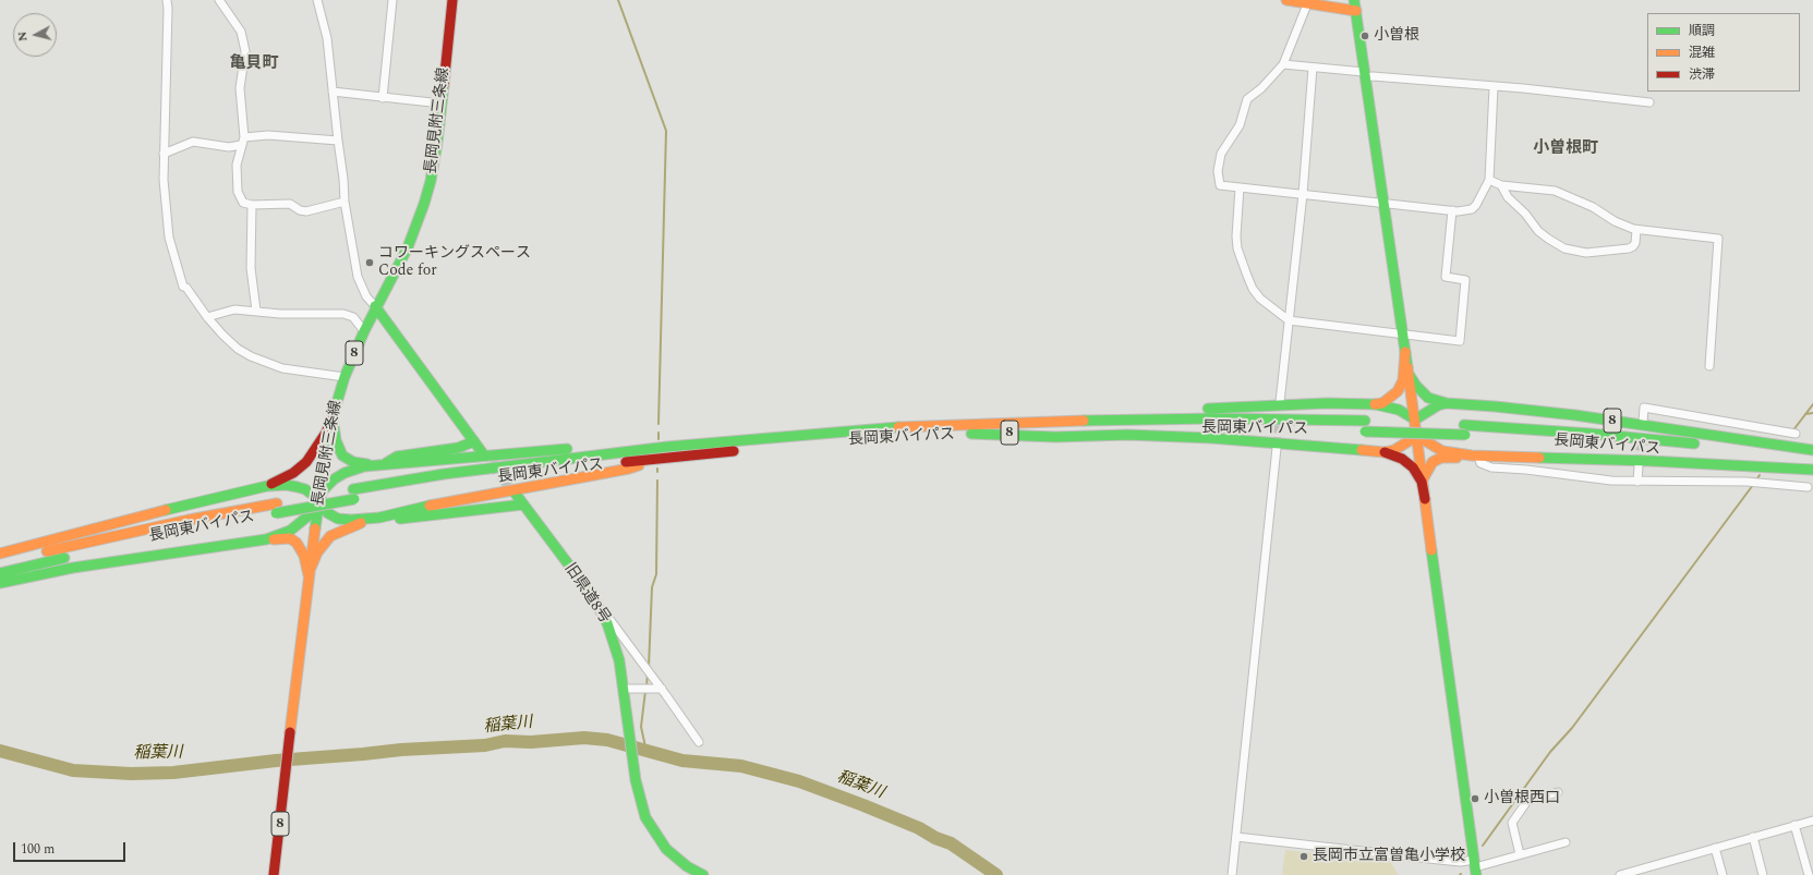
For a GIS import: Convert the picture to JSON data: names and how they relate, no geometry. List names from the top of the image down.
{
  "streets": {
    "main road": [
      "長岡見附三条線",
      "8",
      "長岡東バイパス",
      "旧県道8号"
    ]
  },
  "crossings": [
    ["8", "長岡東バイパス"]
  ],
  "districts": ["亀貝町", "小曽根町"],
  "water": ["稲葉川"],
  "places": [
    "小曽根",
    "コワーキングスペース Code for",
    "小曽根西口",
    "長岡市立富曽亀小学校"
  ],
  "legend": ["順調", "混雑", "渋滞"],
  "scale_bar": "100 m",
  "north": "left"
}
